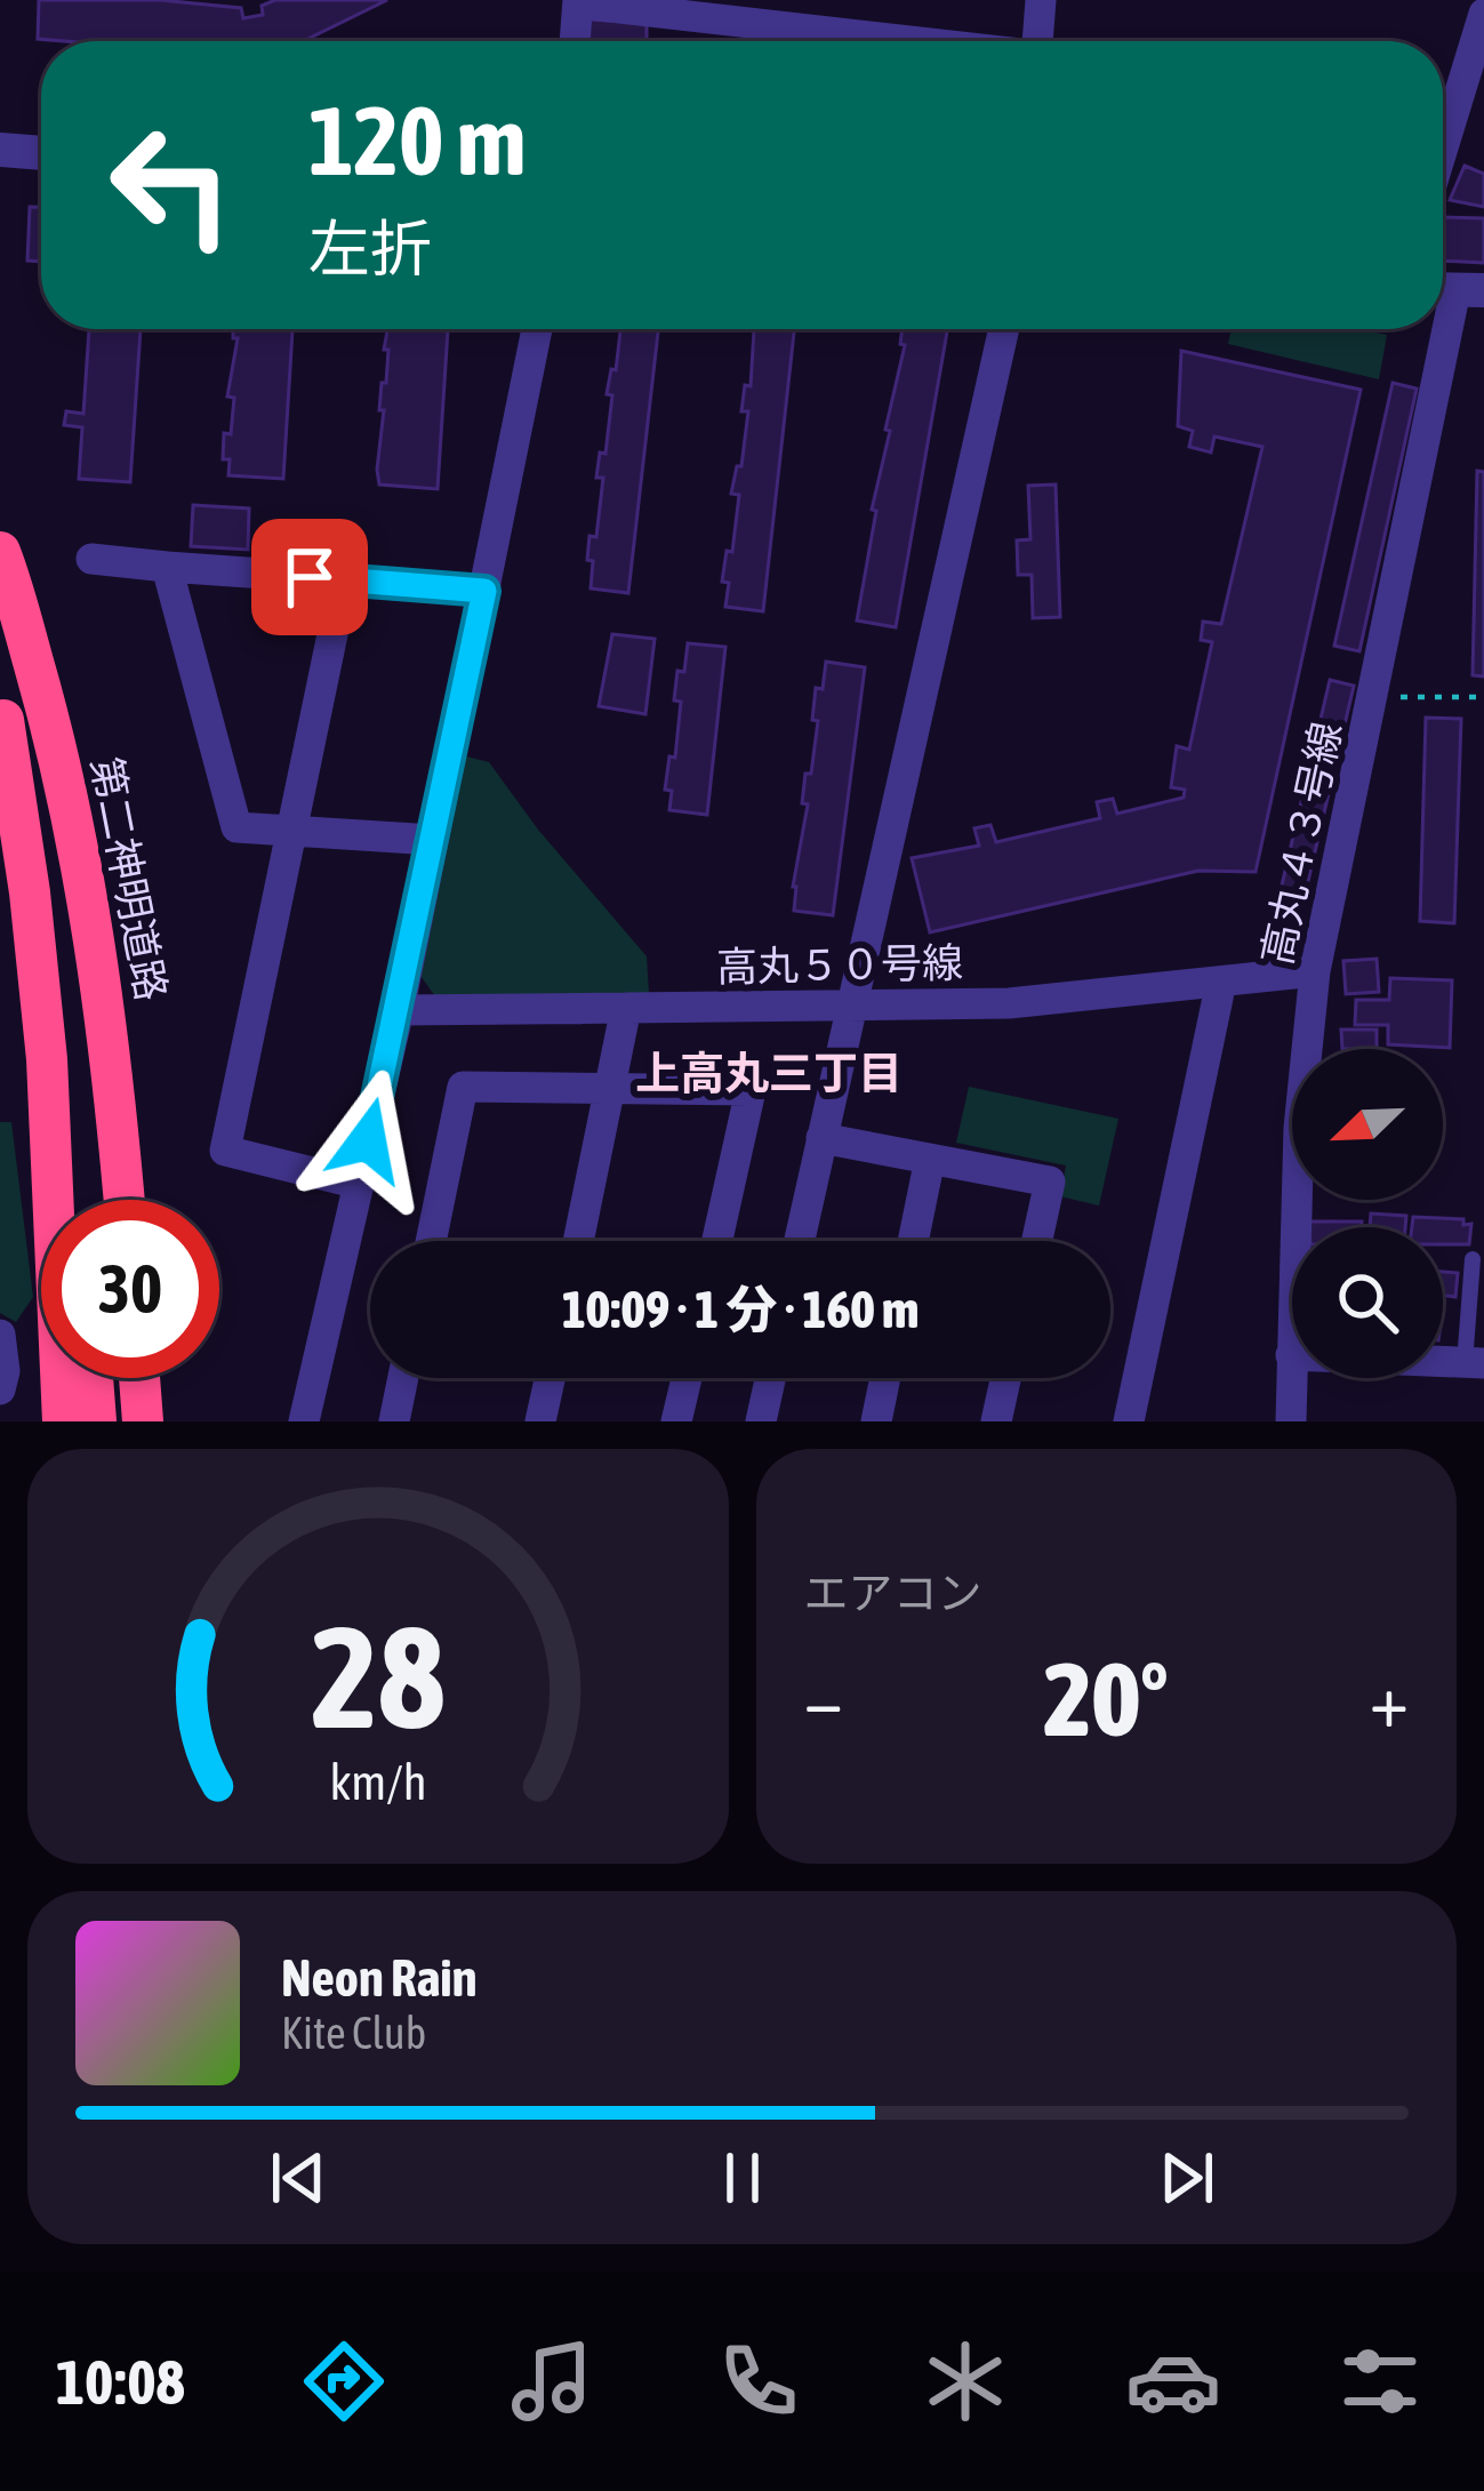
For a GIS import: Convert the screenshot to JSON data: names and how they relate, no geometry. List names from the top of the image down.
{
  "streets": {
    "highway": ["第二神明道路"],
    "street": ["高丸４３号線", "高丸５０号線"]
  },
  "crossings": [
    ["高丸４３号線", "高丸５０号線"]
  ],
  "districts": ["上高丸三丁目"],
  "north": "bottom left",
  "page": {
    "turn": ["120 m", "左折"],
    "limit": "30",
    "trip": "10:09 · 1 分 · 160 m",
    "tile": "エアコン",
    "heat": ["−", "20°", "+"],
    "song": ["Neon Rain", "Kite Club"],
    "tabs": "10:08",
    "gauge": ["28", "km/h"]
  }
}
